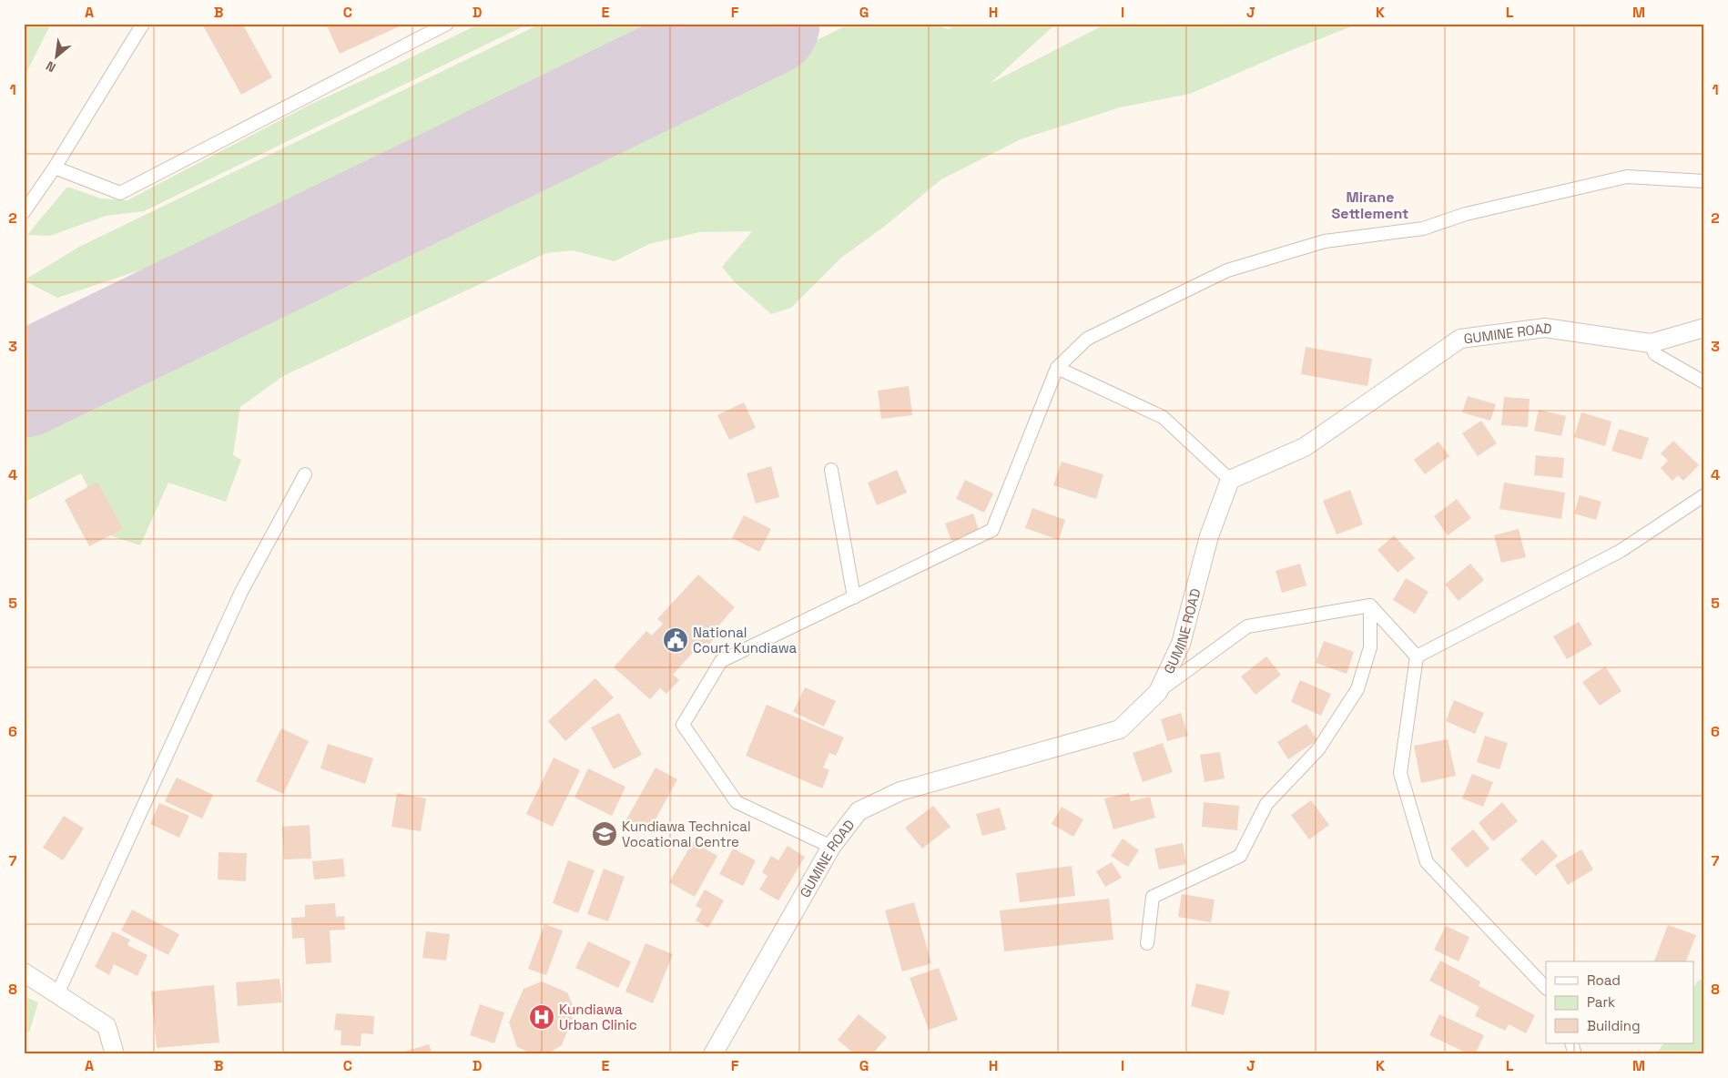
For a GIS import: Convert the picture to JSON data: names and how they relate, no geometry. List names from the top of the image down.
{
  "streets": {
    "main road": ["GUMINE ROAD"]
  },
  "districts": ["Mirane Settlement"],
  "places": {
    "public building": ["National Court Kundiawa"],
    "school or university": ["Kundiawa Technical Vocational Centre"],
    "hospital": ["Kundiawa Urban Clinic"]
  },
  "legend": ["Road", "Park", "Building"],
  "north": "bottom left",
  "grid": {
    "columns": [
      "A",
      "B",
      "C",
      "D",
      "E",
      "F",
      "G",
      "H",
      "I",
      "J",
      "K",
      "L",
      "M"
    ],
    "rows": [
      "1",
      "2",
      "3",
      "4",
      "5",
      "6",
      "7",
      "8"
    ]
  }
}
